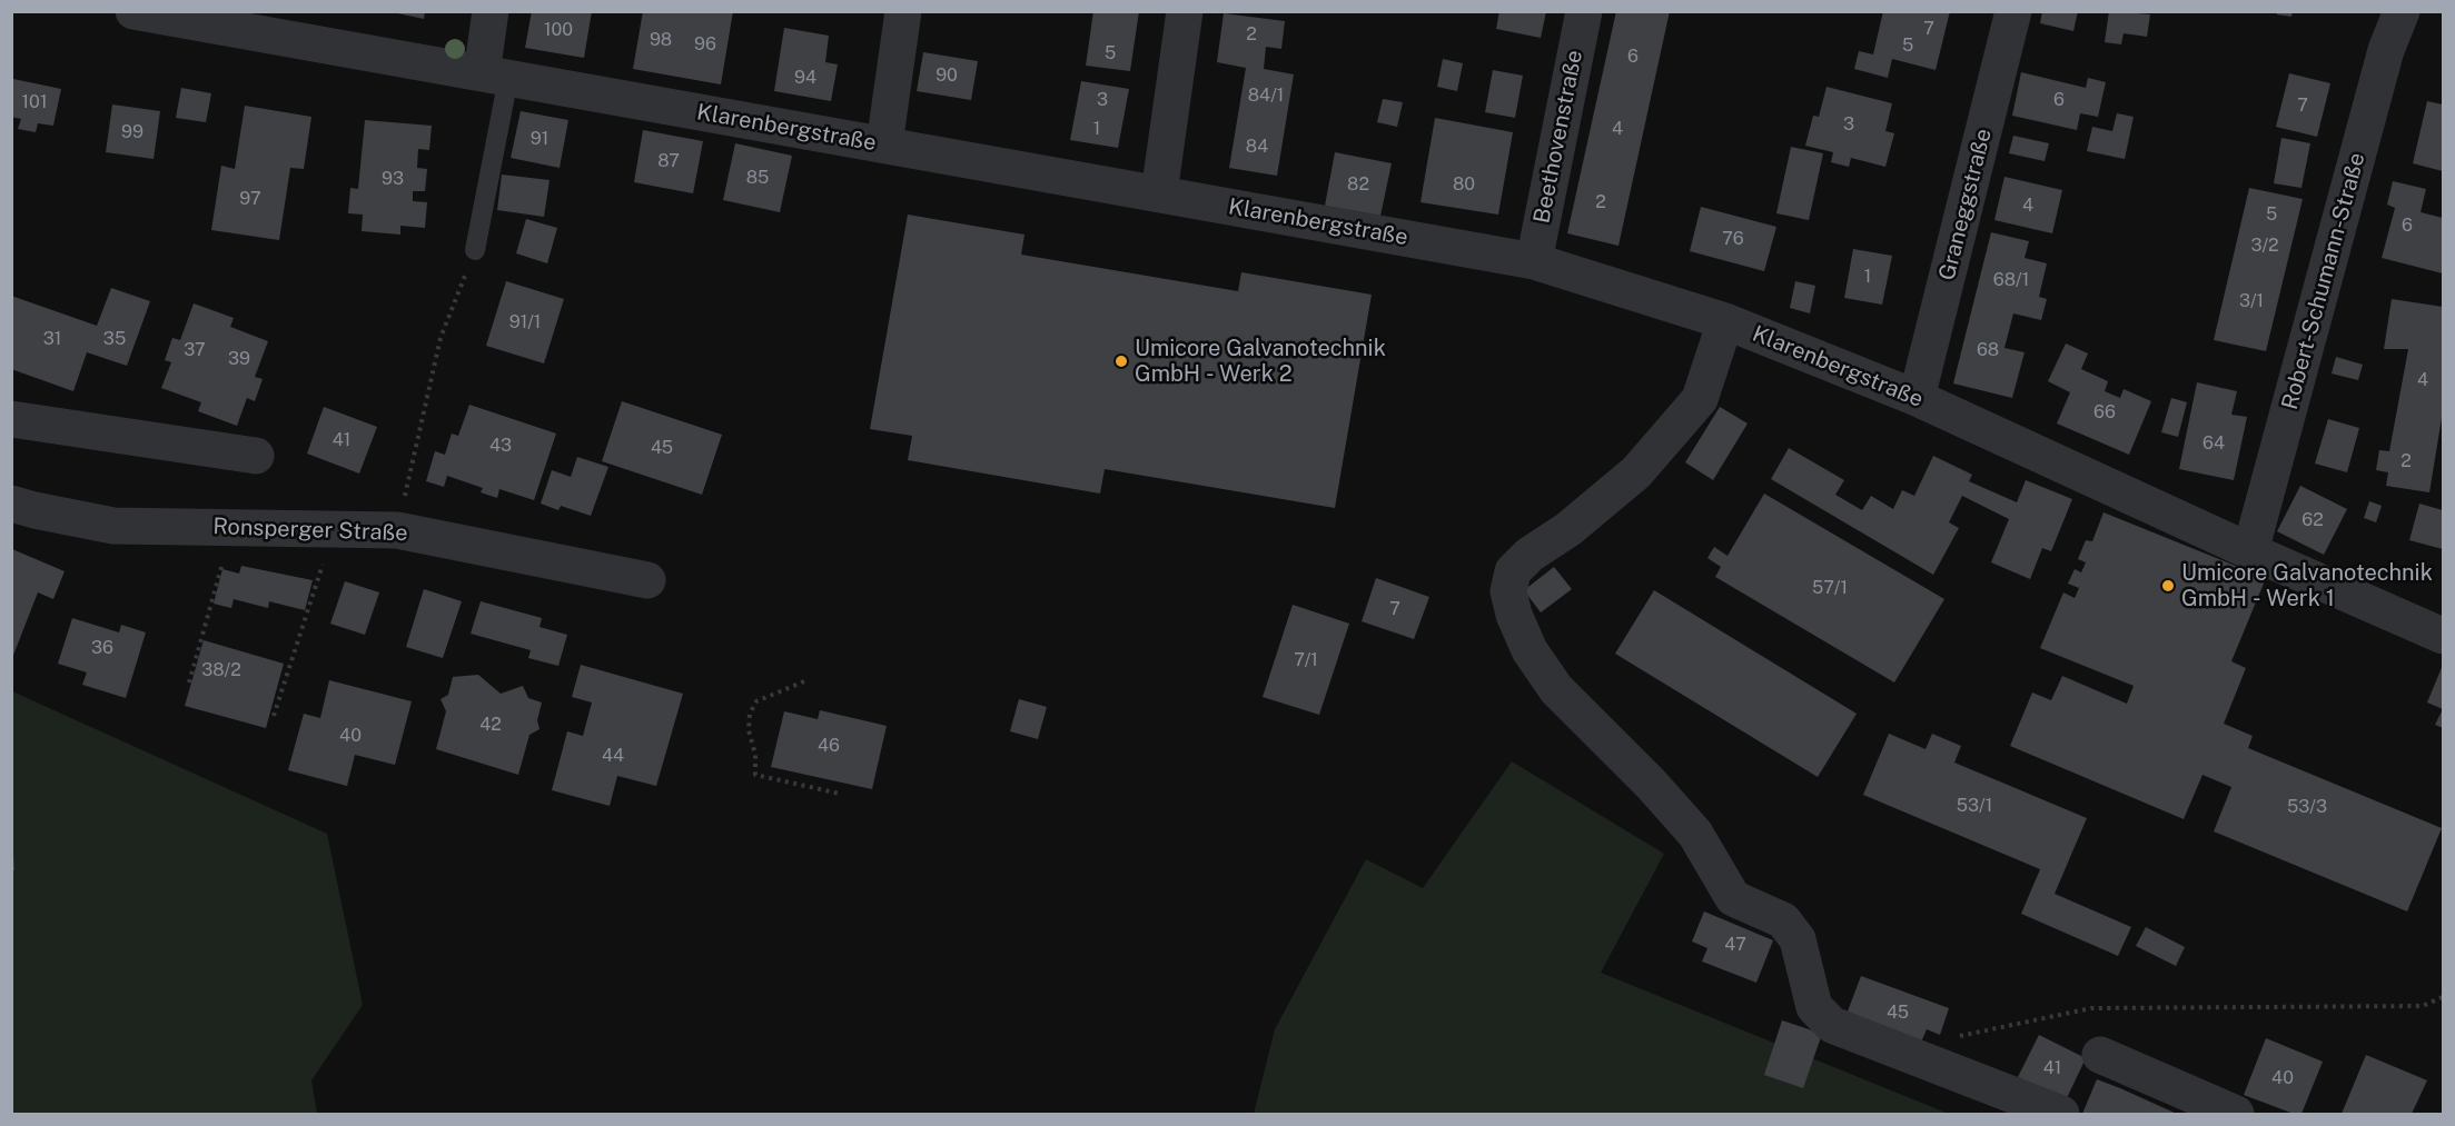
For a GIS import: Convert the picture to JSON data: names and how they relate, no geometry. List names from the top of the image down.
{
  "streets": {
    "street": [
      "Klarenbergstraße",
      "Beethovenstraße",
      "Graneggstraße",
      "Robert-Schumann-Straße",
      "Ronsperger Straße"
    ]
  },
  "crossings": [
    ["Klarenbergstraße", "Beethovenstraße"],
    ["Klarenbergstraße", "Graneggstraße"],
    ["Klarenbergstraße", "Robert-Schumann-Straße"]
  ],
  "places": ["Umicore Galvanotechnik GmbH - Werk 2", "Umicore Galvanotechnik GmbH - Werk 1"],
  "house_numbers": [
    "7",
    "100",
    "2",
    "98",
    "96",
    "5",
    "5",
    "6",
    "90",
    "94",
    "84/1",
    "3",
    "6",
    "101",
    "7",
    "3",
    "1",
    "4",
    "99",
    "91",
    "84",
    "87",
    "85",
    "93",
    "82",
    "80",
    "97",
    "2",
    "4",
    "5",
    "6",
    "76",
    "3/2",
    "1",
    "68/1",
    "3/1",
    "91/1",
    "31",
    "35",
    "37",
    "68",
    "39",
    "4",
    "66",
    "41",
    "64",
    "43",
    "45",
    "2",
    "62",
    "57/1",
    "7",
    "36",
    "7/1",
    "38/2",
    "42",
    "40",
    "46",
    "44",
    "53/1",
    "53/3",
    "47",
    "45",
    "41",
    "40"
  ]
}
